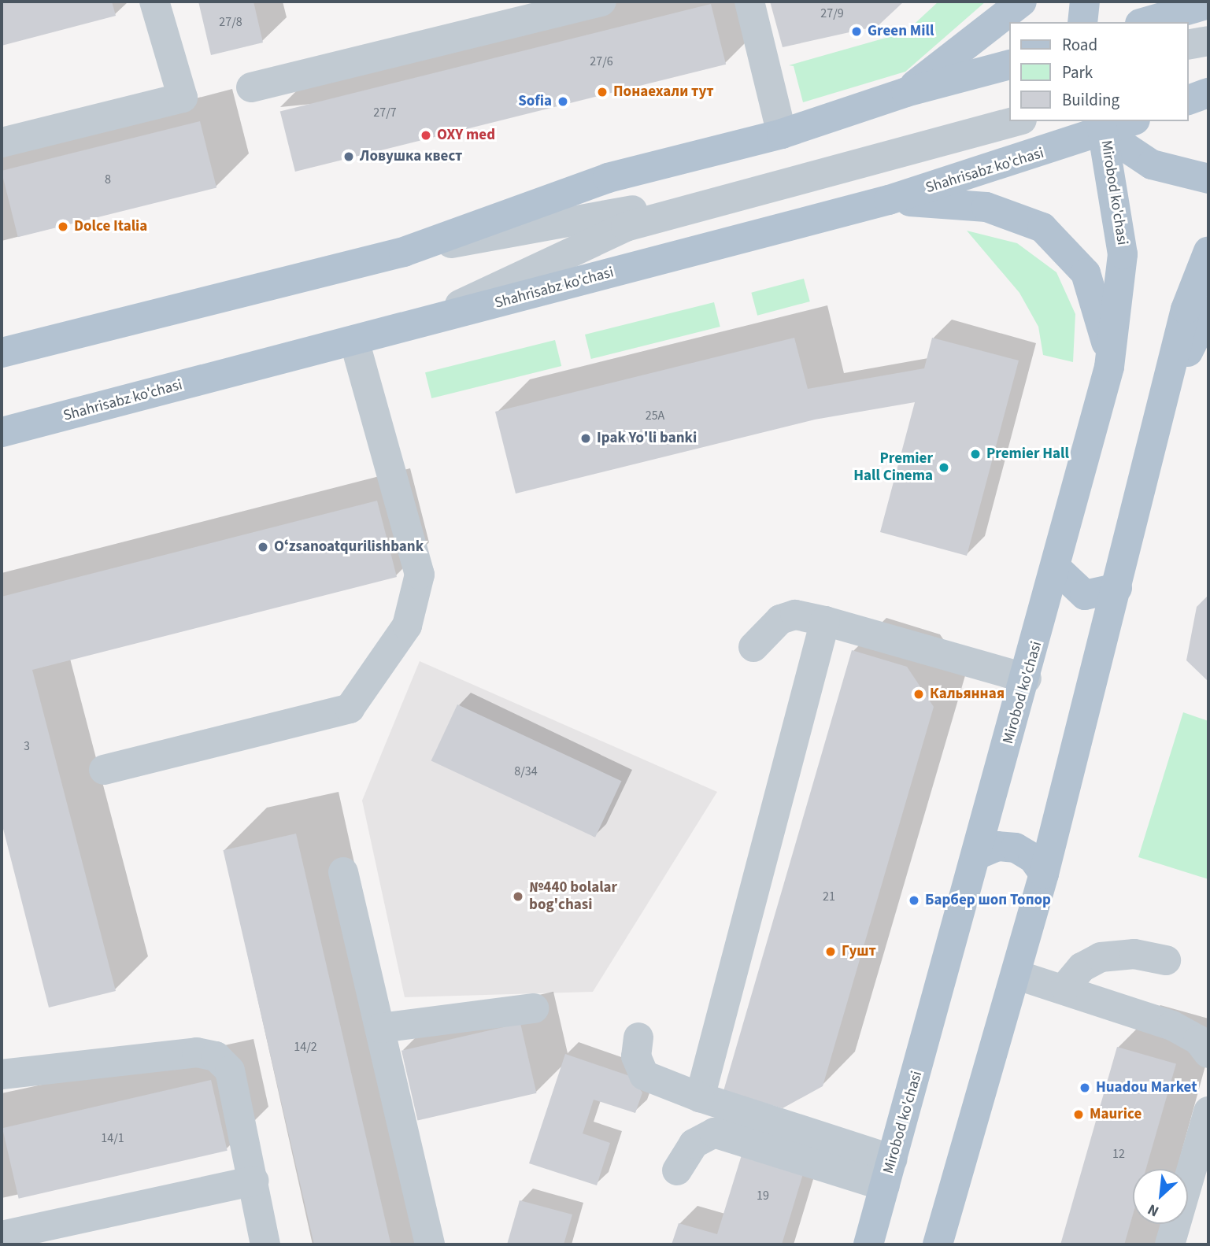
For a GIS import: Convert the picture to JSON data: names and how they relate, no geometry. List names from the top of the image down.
{
  "streets": {
    "main road": ["Shahrisabz ko'chasi", "Mirobod ko'chasi"]
  },
  "crossings": [
    ["Shahrisabz ko'chasi", "Mirobod ko'chasi"]
  ],
  "places": [
    "Green Mill",
    "Понаехали тут",
    "Sofia",
    "OXY med",
    "Ловушка квест",
    "Dolce Italia",
    "Ipak Yo'li banki",
    "Premier Hall",
    "Premier Hall Cinema",
    "Oʻzsanoatqurilishbank",
    "Кальянная",
    "№440 bolalar bog'chasi",
    "Барбер шоп Топор",
    "Гушт",
    "Huadou Market",
    "Maurice"
  ],
  "house_numbers": [
    "27/9",
    "27/8",
    "27/6",
    "27/7",
    "8",
    "25А",
    "3",
    "8/34",
    "21",
    "14/2",
    "14/1",
    "12",
    "19"
  ],
  "legend": ["Road", "Park", "Building"],
  "north": "bottom left"
}
